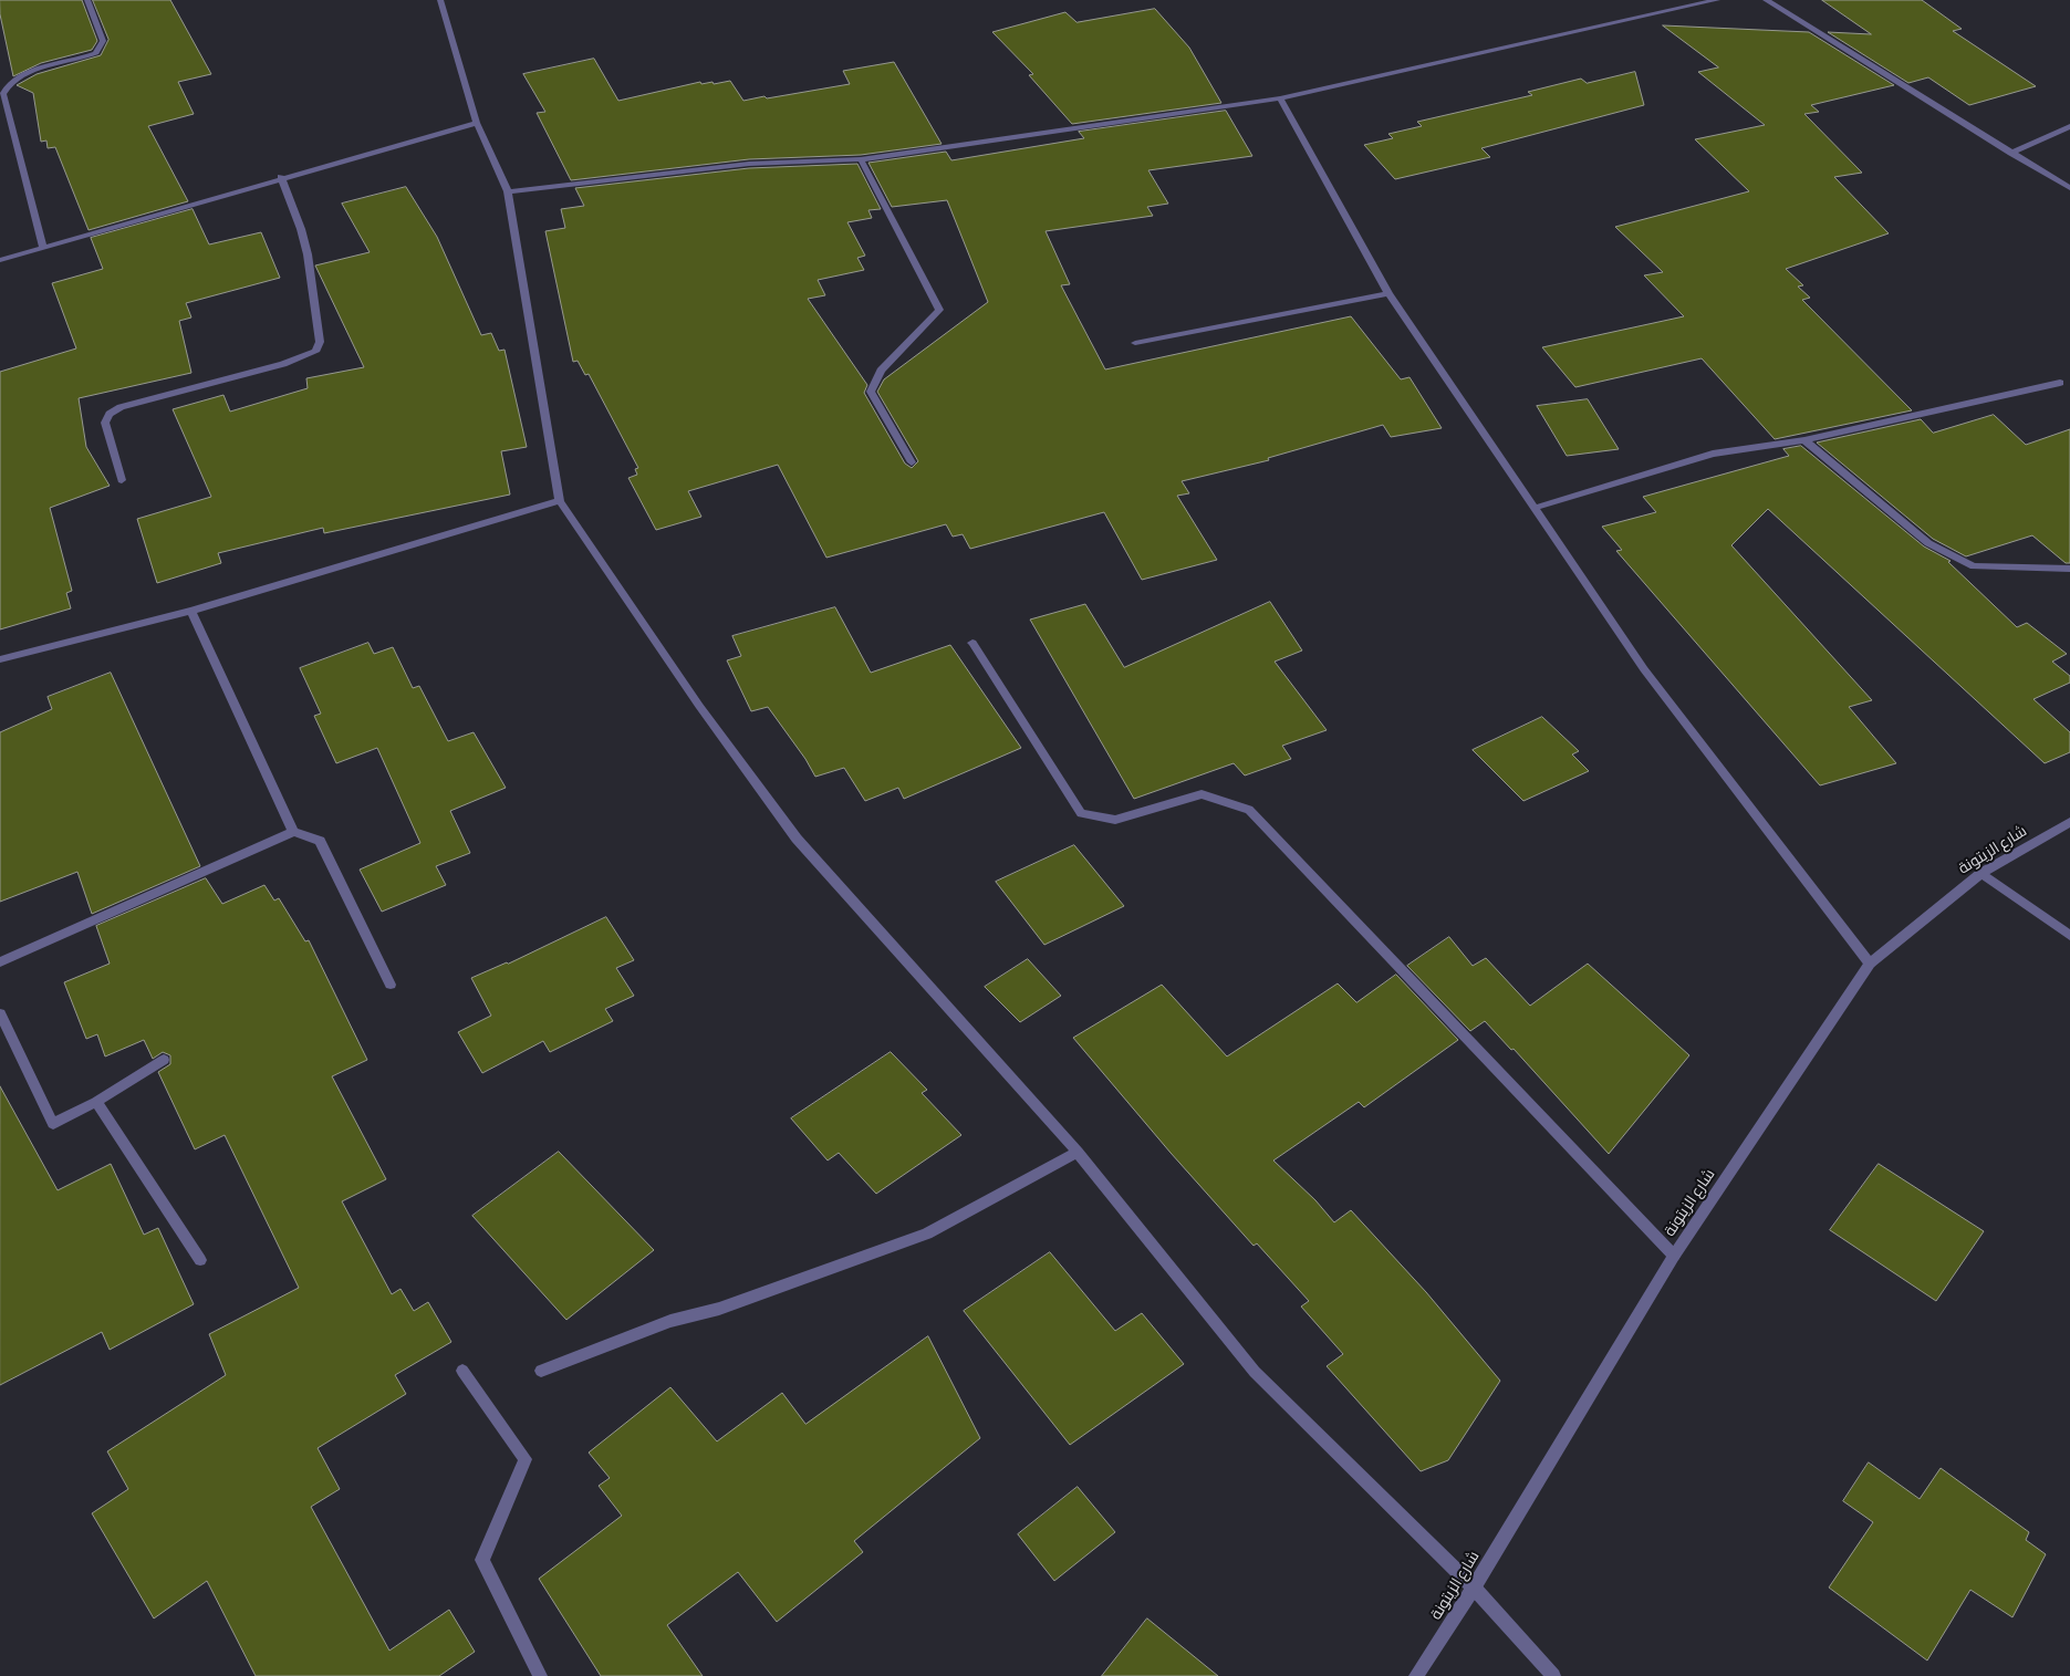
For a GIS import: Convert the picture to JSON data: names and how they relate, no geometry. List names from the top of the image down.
{
  "streets": {
    "street": ["شارع الزيتونة"]
  }
}
